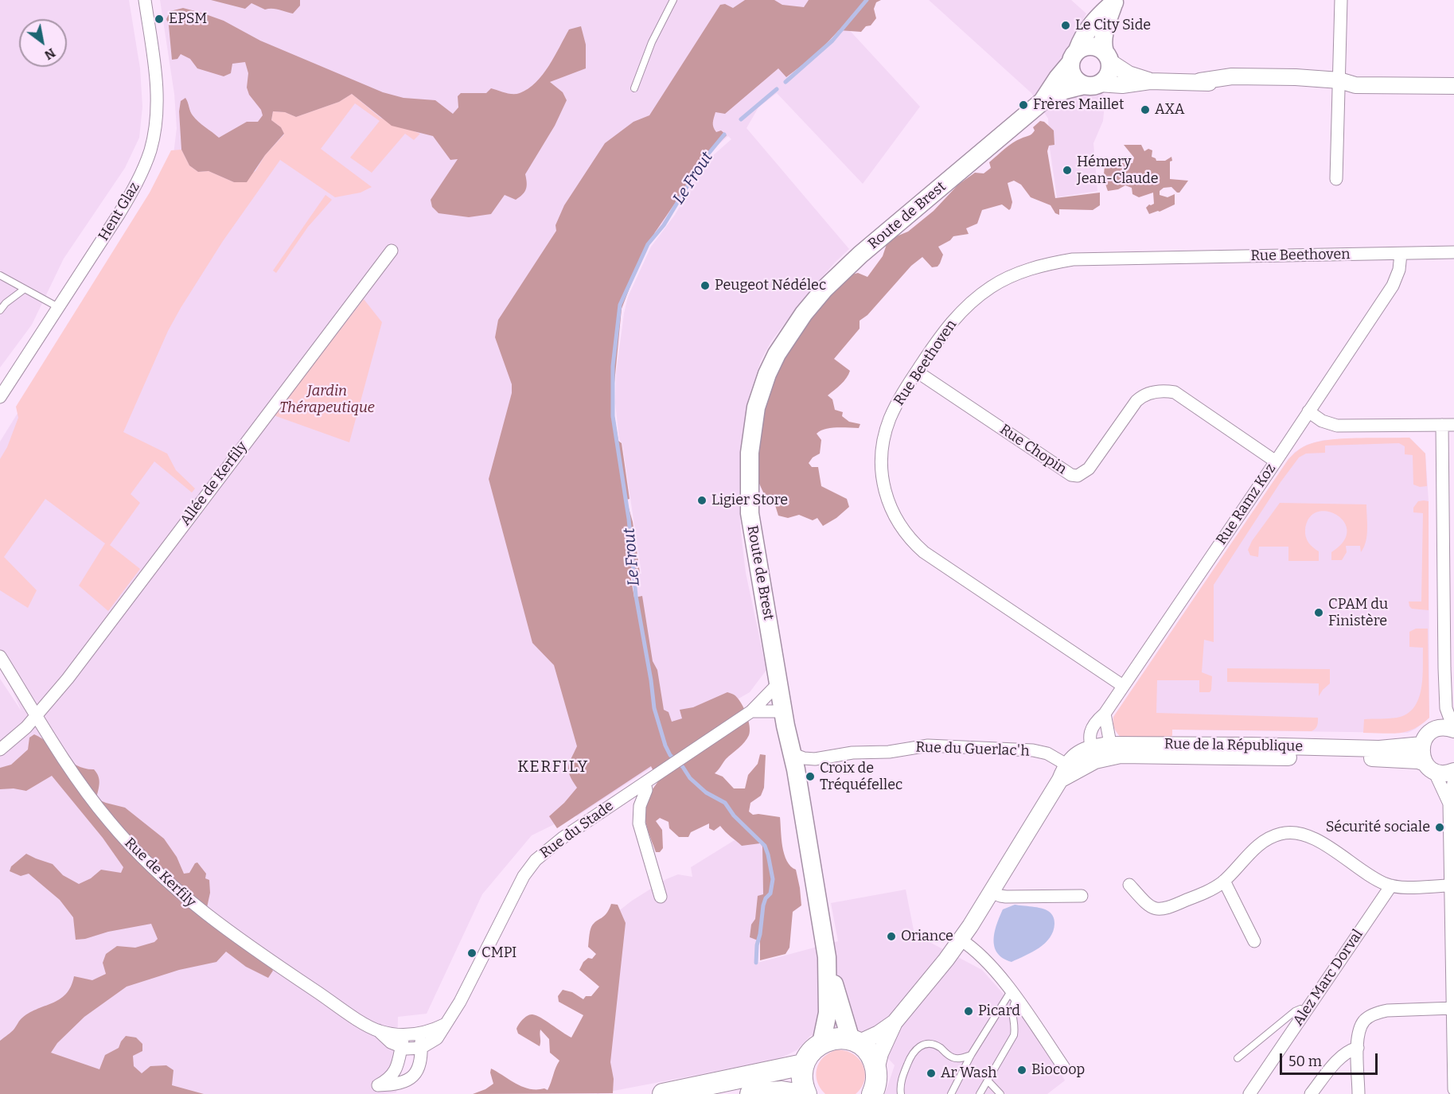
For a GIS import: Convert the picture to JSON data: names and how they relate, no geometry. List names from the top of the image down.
{
  "streets": {
    "main road": ["Route de Brest"],
    "street": [
      "Hent Glaz",
      "Rue Beethoven",
      "Rue Chopin",
      "Allée de Kerfily",
      "Rue Ramz Koz",
      "Rue de la République",
      "Rue du Guerlac'h",
      "Rue du Stade",
      "Rue de Kerfily",
      "Alez Marc Dorval"
    ]
  },
  "crossings": [
    ["Route de Brest", "Rue de la République"],
    ["Route de Brest", "Rue du Guerlac'h"],
    ["Route de Brest", "Rue du Stade"],
    ["Rue Beethoven", "Rue Chopin"],
    ["Rue Beethoven", "Rue Ramz Koz"],
    ["Rue Chopin", "Rue Ramz Koz"],
    ["Allée de Kerfily", "Rue de Kerfily"],
    ["Rue Ramz Koz", "Rue de la République"],
    ["Rue de la République", "Rue du Guerlac'h"],
    ["Rue du Stade", "Rue de Kerfily"]
  ],
  "districts": ["KERFILY"],
  "water": ["Le Frout"],
  "parks": ["Jardin Thérapeutique"],
  "places": [
    "EPSM",
    "Le City Side",
    "Frères Maillet",
    "AXA",
    "Hémery Jean-Claude",
    "Peugeot Nédélec",
    "Ligier Store",
    "CPAM du Finistère",
    "Croix de Tréquéfellec",
    "Sécurité sociale",
    "Oriance",
    "CMPI",
    "Picard",
    "Biocoop",
    "Ar Wash"
  ],
  "scale_bar": "50 m",
  "north": "bottom right"
}
